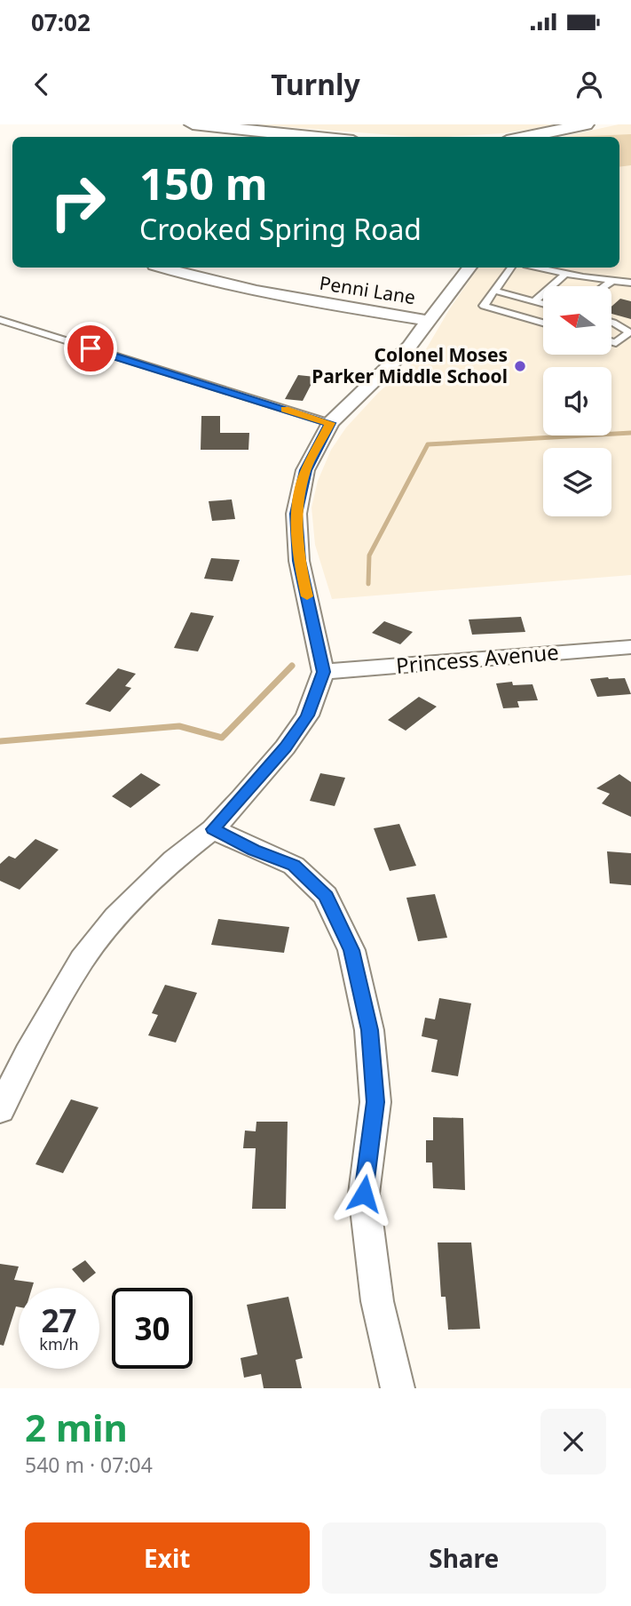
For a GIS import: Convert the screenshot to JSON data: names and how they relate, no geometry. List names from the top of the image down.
{
  "streets": {
    "street": ["Penni Lane", "Princess Avenue"]
  },
  "places": ["Colonel Moses Parker Middle School"],
  "north": "left",
  "page": {
    "status": "07:02",
    "header": "Turnly",
    "turn": ["150 m", "Crooked Spring Road"],
    "speed": "27 km/h",
    "limit": "30",
    "heading": ["2 min", "540 m · 07:04"],
    "buttons": ["Exit", "Share"]
  }
}
